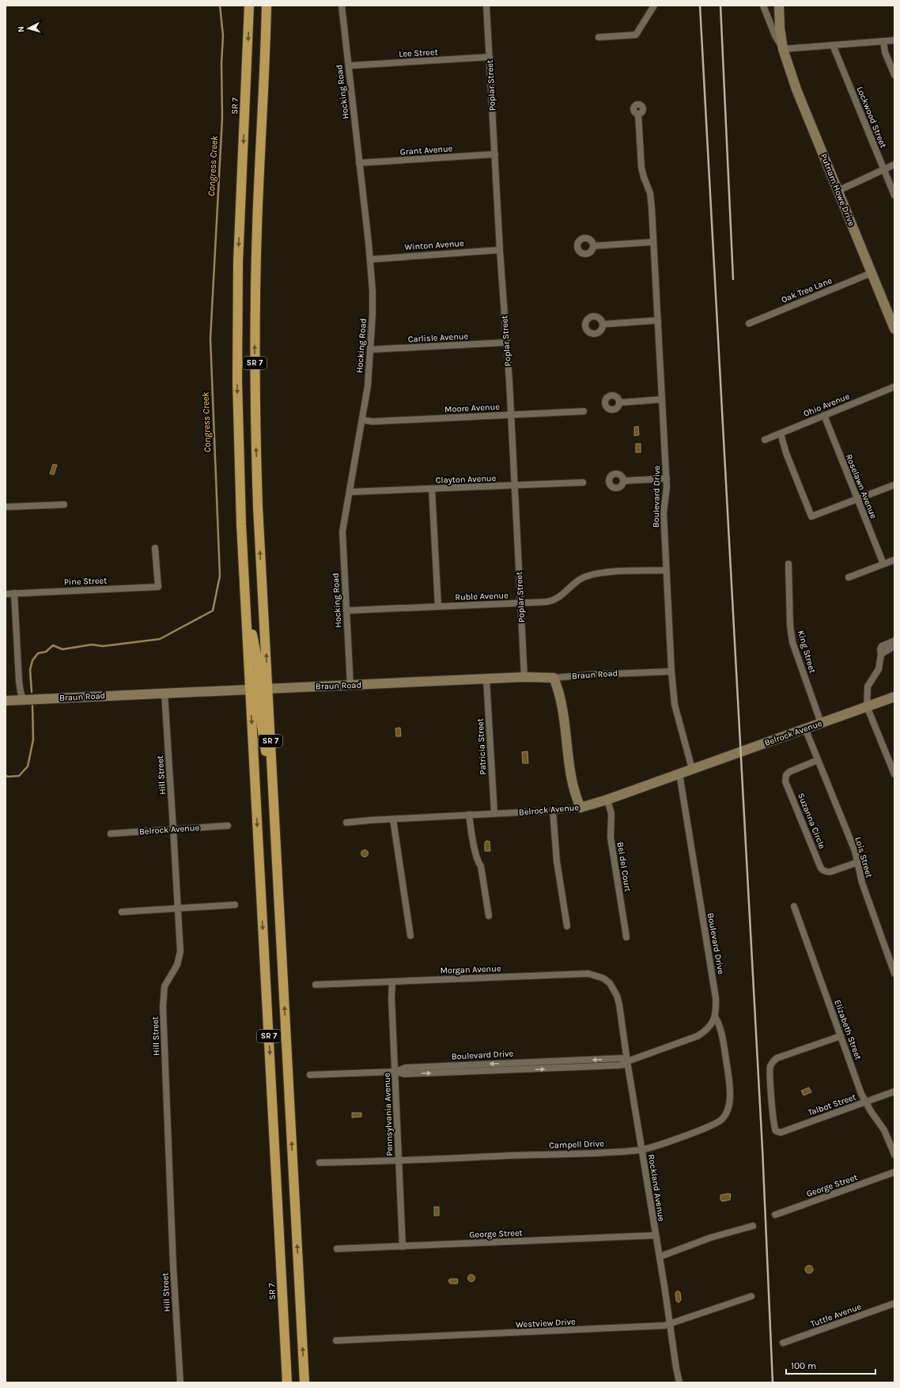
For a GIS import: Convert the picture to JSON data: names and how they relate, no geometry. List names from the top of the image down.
{
  "streets": {
    "highway": ["SR 7"],
    "street": [
      "Lee Street",
      "Poplar Street",
      "Hocking Road",
      "Lockwood Street",
      "Grant Avenue",
      "Putnam Howe Drive",
      "Winton Avenue",
      "Oak Tree Lane",
      "Carlisle Avenue",
      "Ohio Avenue",
      "Moore Avenue",
      "Clayton Avenue",
      "Roselawn Avenue",
      "Boulevard Drive",
      "Pine Street",
      "Ruble Avenue",
      "King Street",
      "Braun Road",
      "Belrock Avenue",
      "Patricia Street",
      "Hill Street",
      "Suzanna Circle",
      "Lois Street",
      "Bel del Court",
      "Morgan Avenue",
      "Elizabeth Street",
      "Talbot Street",
      "Pennsylvania Avenue",
      "Campell Drive",
      "George Street",
      "Rockland Avenue",
      "Tuttle Avenue",
      "Westview Drive"
    ]
  },
  "crossings": [
    ["Lee Street", "Poplar Street"],
    ["Lee Street", "Hocking Road"],
    ["Poplar Street", "Grant Avenue"],
    ["Poplar Street", "Winton Avenue"],
    ["Poplar Street", "Carlisle Avenue"],
    ["Poplar Street", "Moore Avenue"],
    ["Poplar Street", "Clayton Avenue"],
    ["Poplar Street", "Ruble Avenue"],
    ["Poplar Street", "Braun Road"],
    ["Hocking Road", "Grant Avenue"],
    ["Hocking Road", "Winton Avenue"],
    ["Hocking Road", "Carlisle Avenue"],
    ["Hocking Road", "Moore Avenue"],
    ["Hocking Road", "Clayton Avenue"],
    ["Hocking Road", "Ruble Avenue"],
    ["Hocking Road", "Braun Road"],
    ["SR 7", "Braun Road"],
    ["Putnam Howe Drive", "Oak Tree Lane"],
    ["Ohio Avenue", "Roselawn Avenue"],
    ["Boulevard Drive", "Ruble Avenue"],
    ["Boulevard Drive", "Braun Road"],
    ["Boulevard Drive", "Belrock Avenue"],
    ["Boulevard Drive", "Pennsylvania Avenue"],
    ["Boulevard Drive", "Campell Drive"],
    ["Boulevard Drive", "Rockland Avenue"],
    ["King Street", "Belrock Avenue"],
    ["Braun Road", "Patricia Street"],
    ["Braun Road", "Hill Street"],
    ["Belrock Avenue", "Patricia Street"],
    ["Belrock Avenue", "Hill Street"],
    ["Belrock Avenue", "Lois Street"],
    ["Belrock Avenue", "Bel del Court"],
    ["Suzanna Circle", "Lois Street"],
    ["Morgan Avenue", "Pennsylvania Avenue"],
    ["Morgan Avenue", "Rockland Avenue"],
    ["Elizabeth Street", "Talbot Street"],
    ["Pennsylvania Avenue", "Campell Drive"],
    ["Pennsylvania Avenue", "George Street"],
    ["Campell Drive", "Rockland Avenue"],
    ["George Street", "Rockland Avenue"],
    ["Rockland Avenue", "Westview Drive"]
  ],
  "water": ["Congress Creek"],
  "scale_bar": "100 m",
  "north": "left"
}
